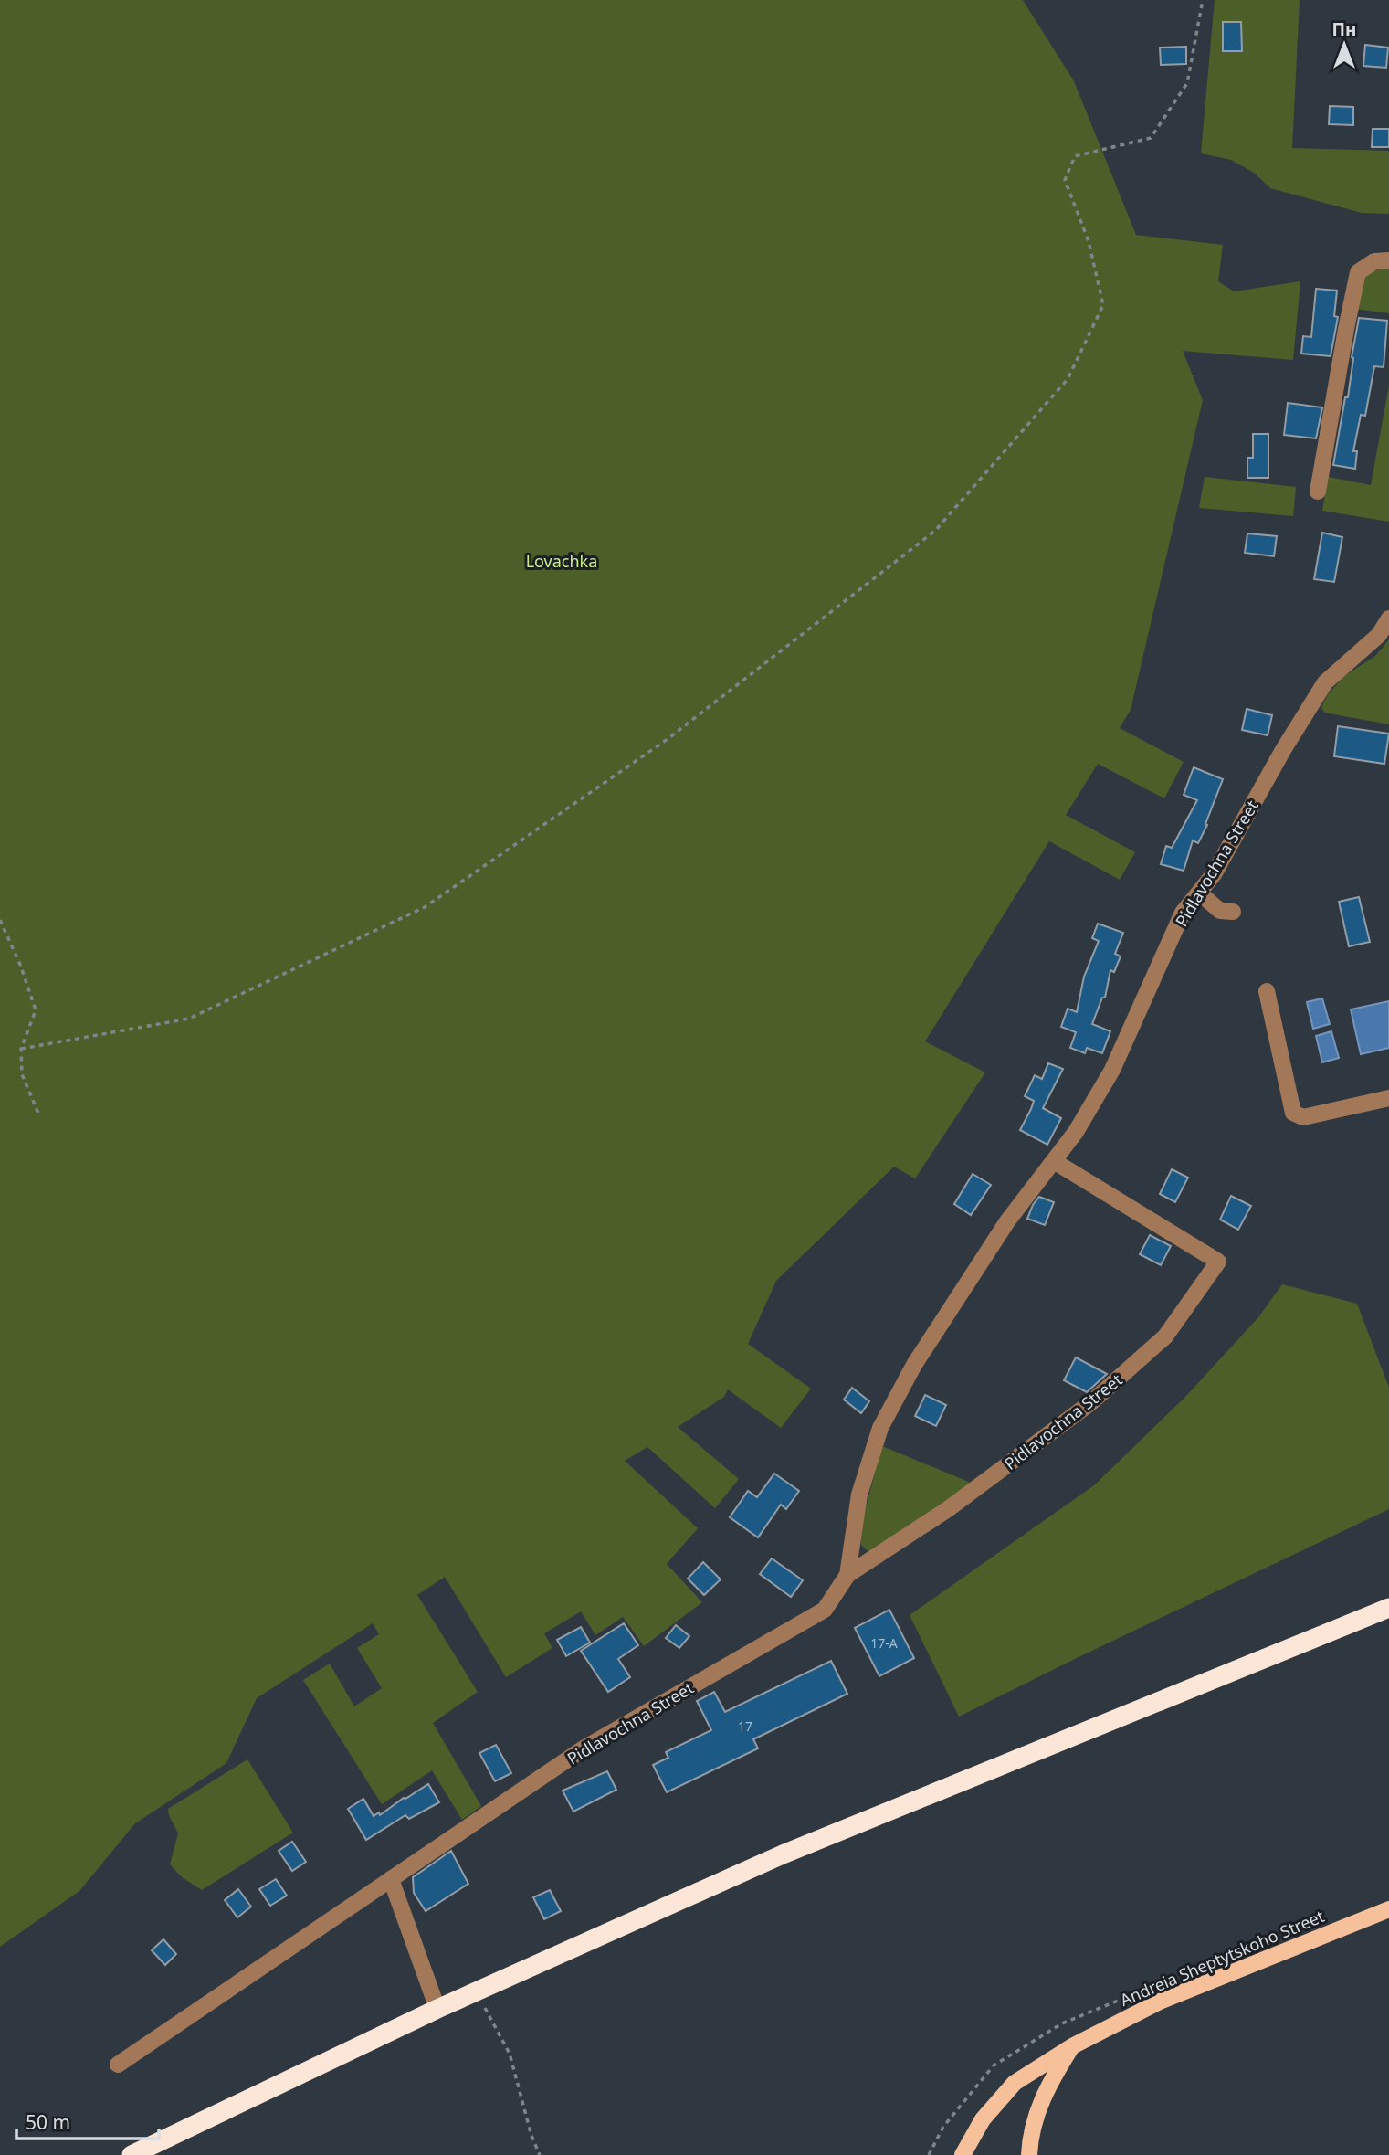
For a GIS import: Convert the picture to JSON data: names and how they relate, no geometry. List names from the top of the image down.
{
  "streets": {
    "main road": ["Andreia Sheptytskoho Street"],
    "street": ["Pidlavochna Street"]
  },
  "parks": ["Lovachka"],
  "house_numbers": ["17-А", "17"],
  "scale_bar": "50 m",
  "north": "top"
}
